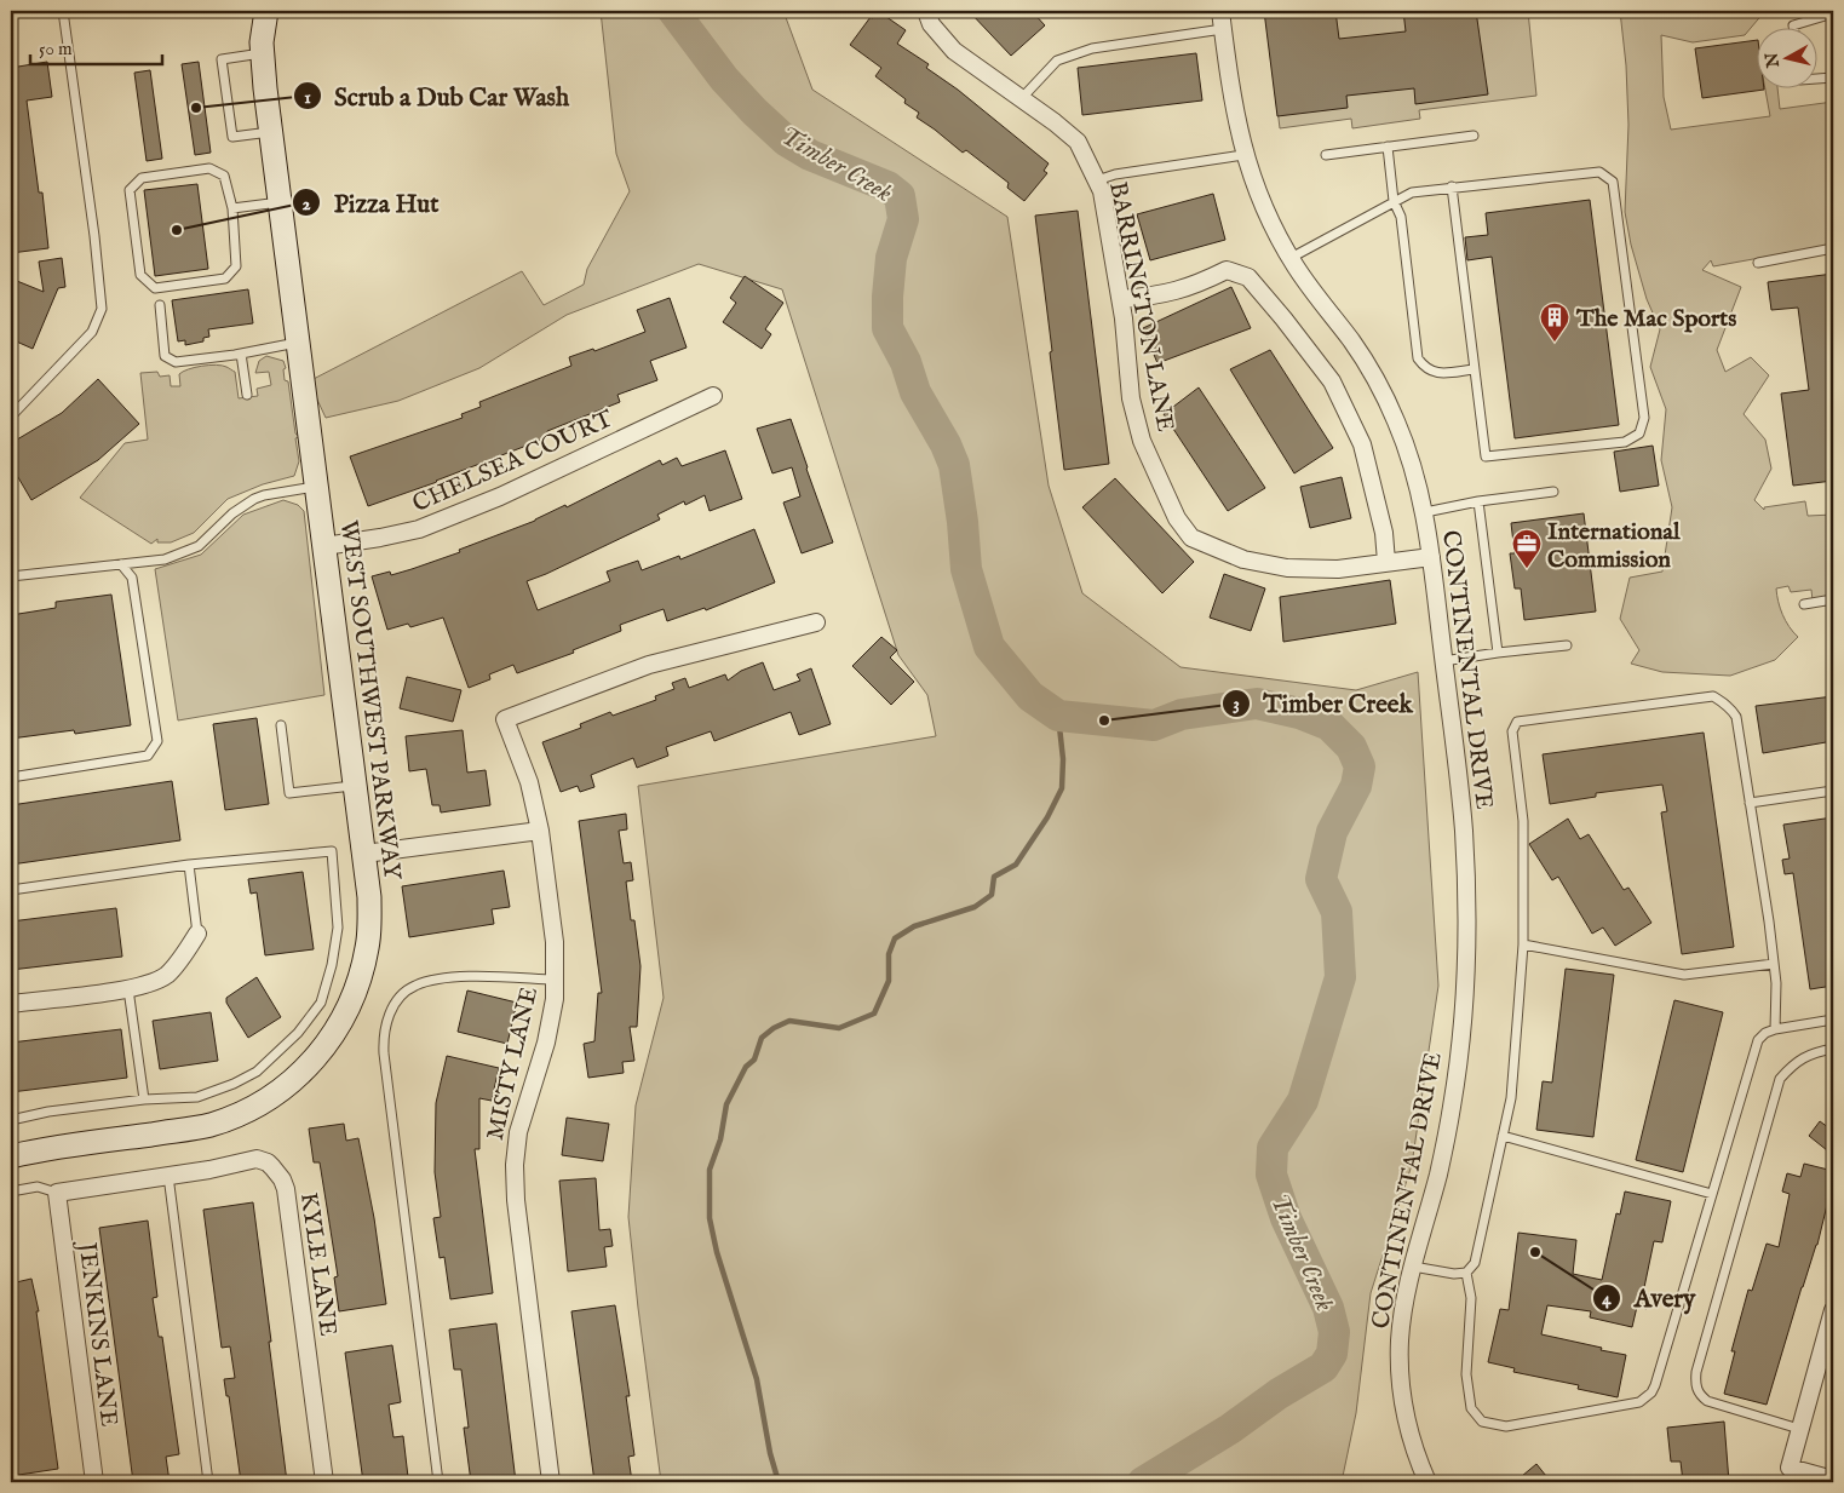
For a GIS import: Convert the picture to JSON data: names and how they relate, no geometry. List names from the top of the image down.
{
  "streets": {
    "street": [
      "BARRINGTON LANE",
      "CHELSEA COURT",
      "CONTINENTAL DRIVE",
      "WEST SOUTHWEST PARKWAY",
      "MISTY LANE",
      "KYLE LANE",
      "JENKINS LANE"
    ]
  },
  "crossings": [
    ["BARRINGTON LANE", "CONTINENTAL DRIVE"],
    ["CHELSEA COURT", "WEST SOUTHWEST PARKWAY"],
    ["KYLE LANE", "JENKINS LANE"]
  ],
  "water": ["Timber Creek"],
  "places": {
    "other": [
      "Scrub a Dub Car Wash",
      "Pizza Hut",
      "Timber Creek",
      "Avery"
    ],
    "building": ["The Mac Sports"],
    "office": ["International Commission"]
  },
  "scale_bar": "50 m",
  "north": "left"
}
